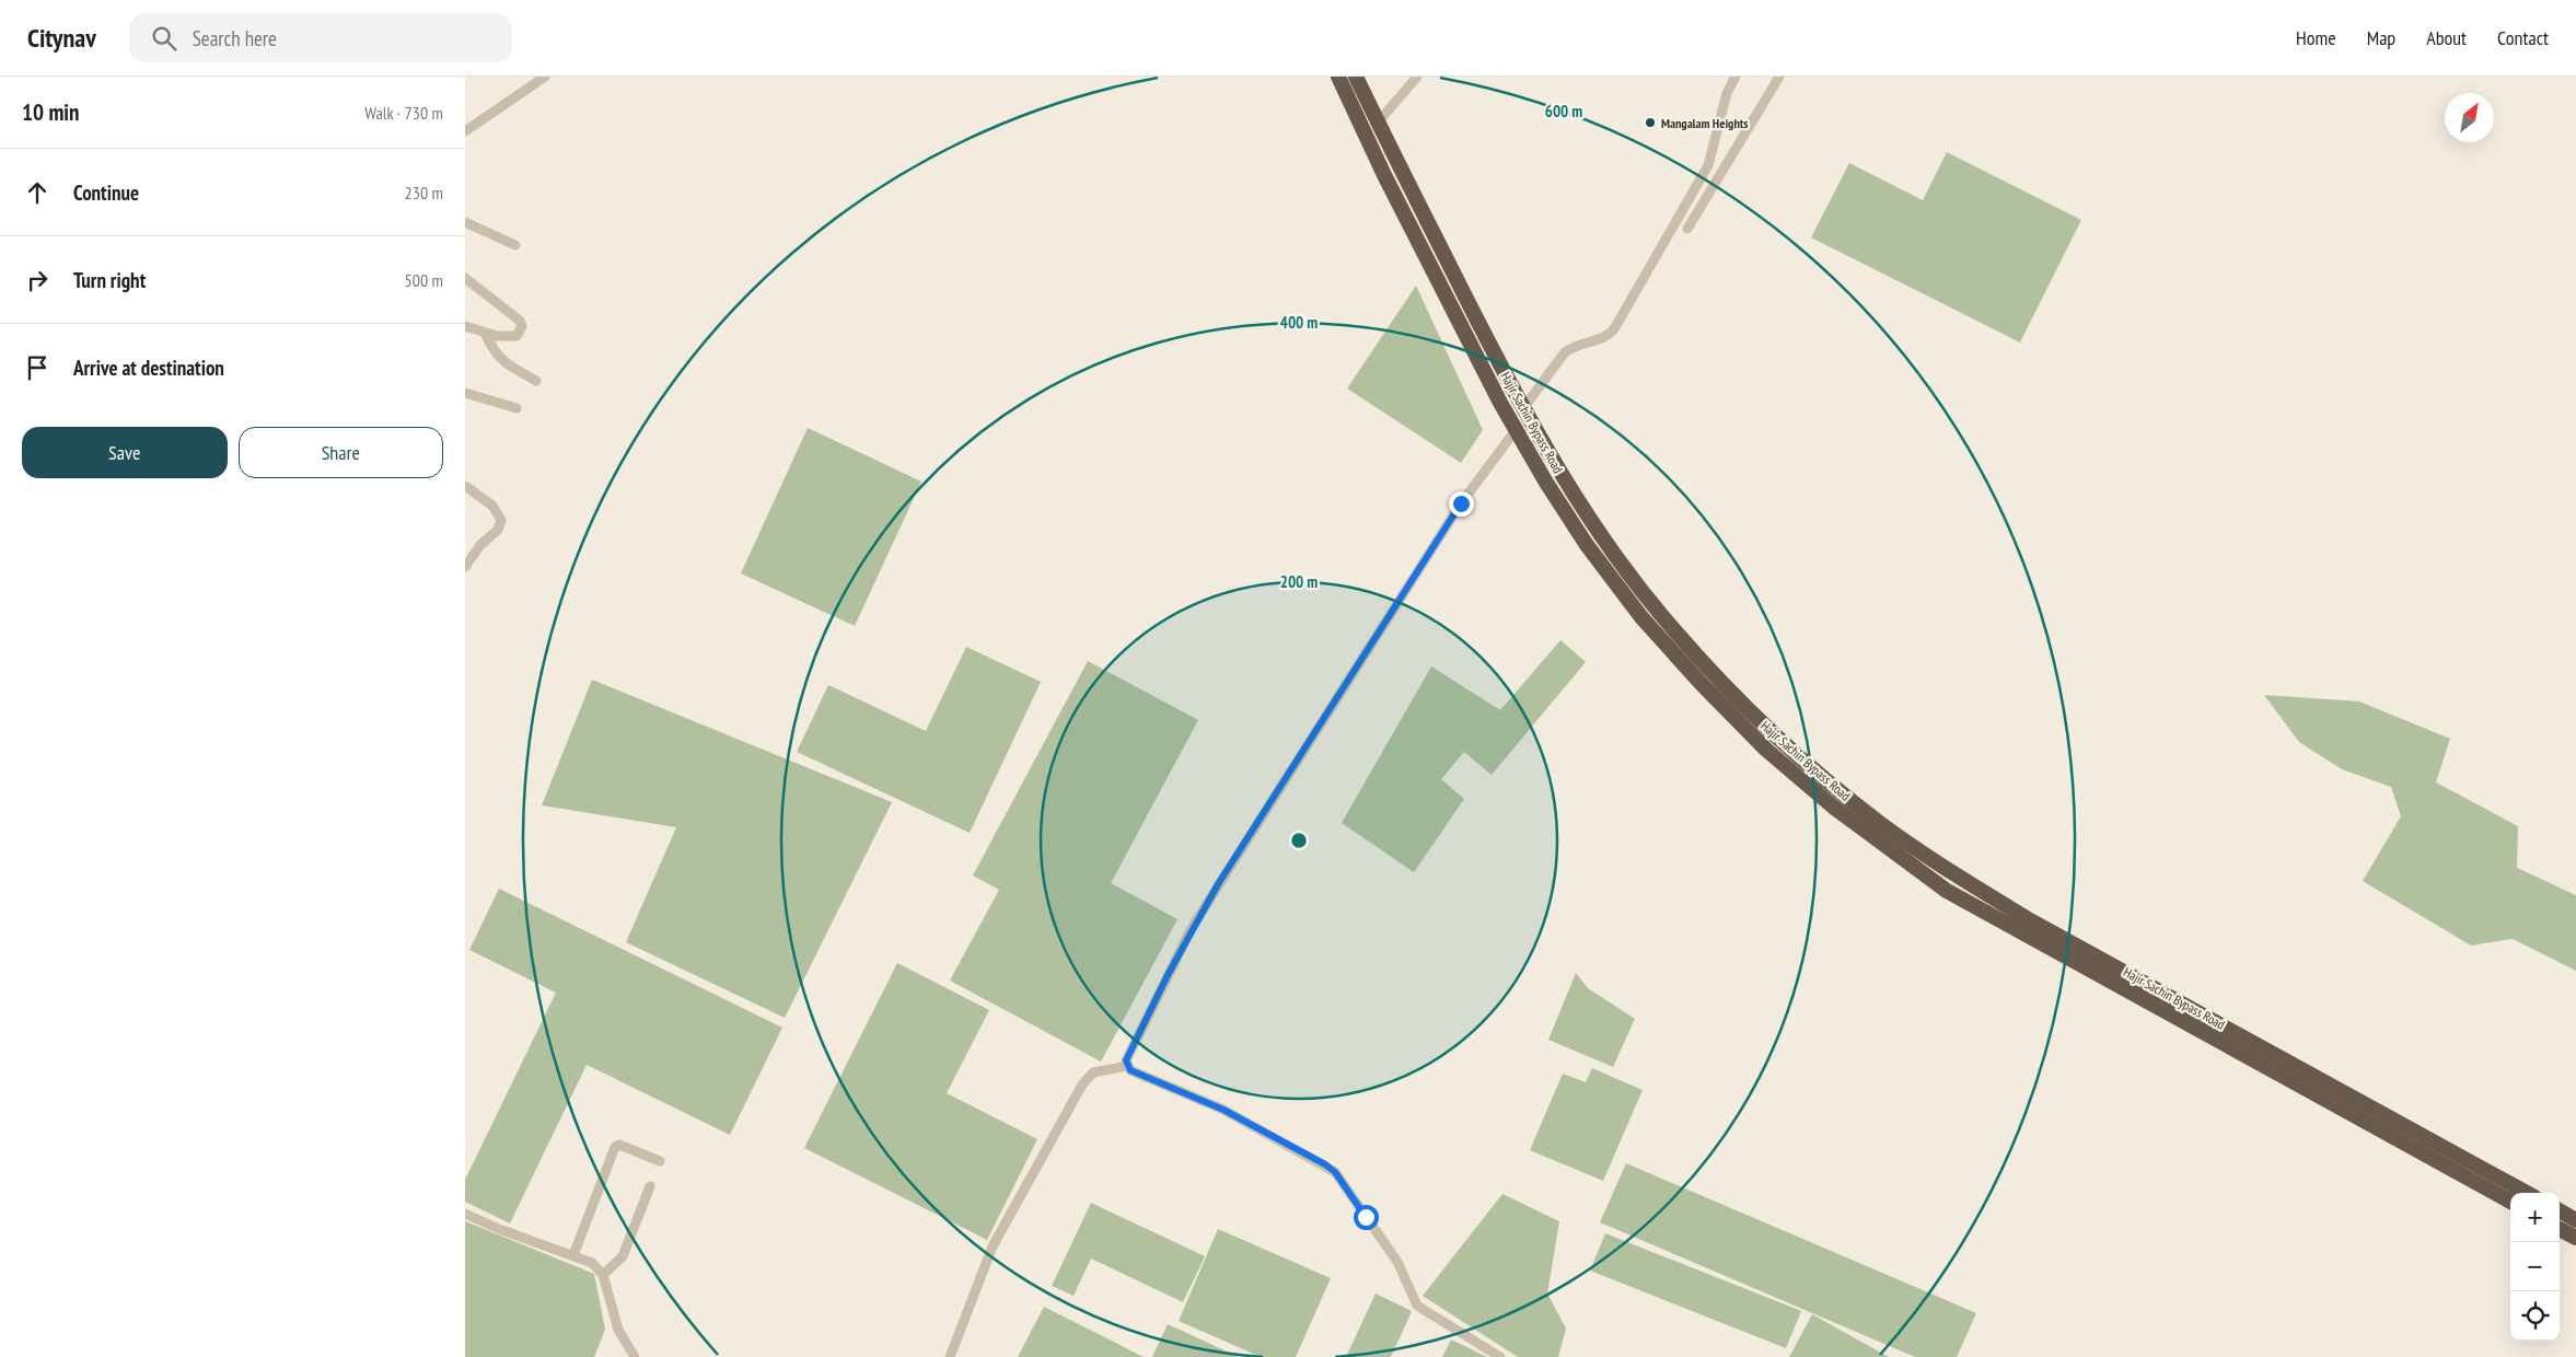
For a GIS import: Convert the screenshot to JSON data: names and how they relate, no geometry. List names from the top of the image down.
{
  "streets": {
    "highway": ["Hajir Sachin Bypass Road"]
  },
  "places": ["Mangalam Heights"],
  "north": "top right",
  "page": {
    "header": "Citynav",
    "search": "Search here",
    "nav": [
      "Home",
      "Map",
      "About",
      "Contact"
    ],
    "heading": ["10 min", "Walk · 730 m"],
    "list": [
      ["Continue", "230 m"],
      ["Turn right", "500 m"],
      "Arrive at destination"
    ],
    "buttons": ["Save", "Share"],
    "map_buttons": ["+", "−"]
  },
  "rings": ["600 m", "400 m", "200 m"]
}
